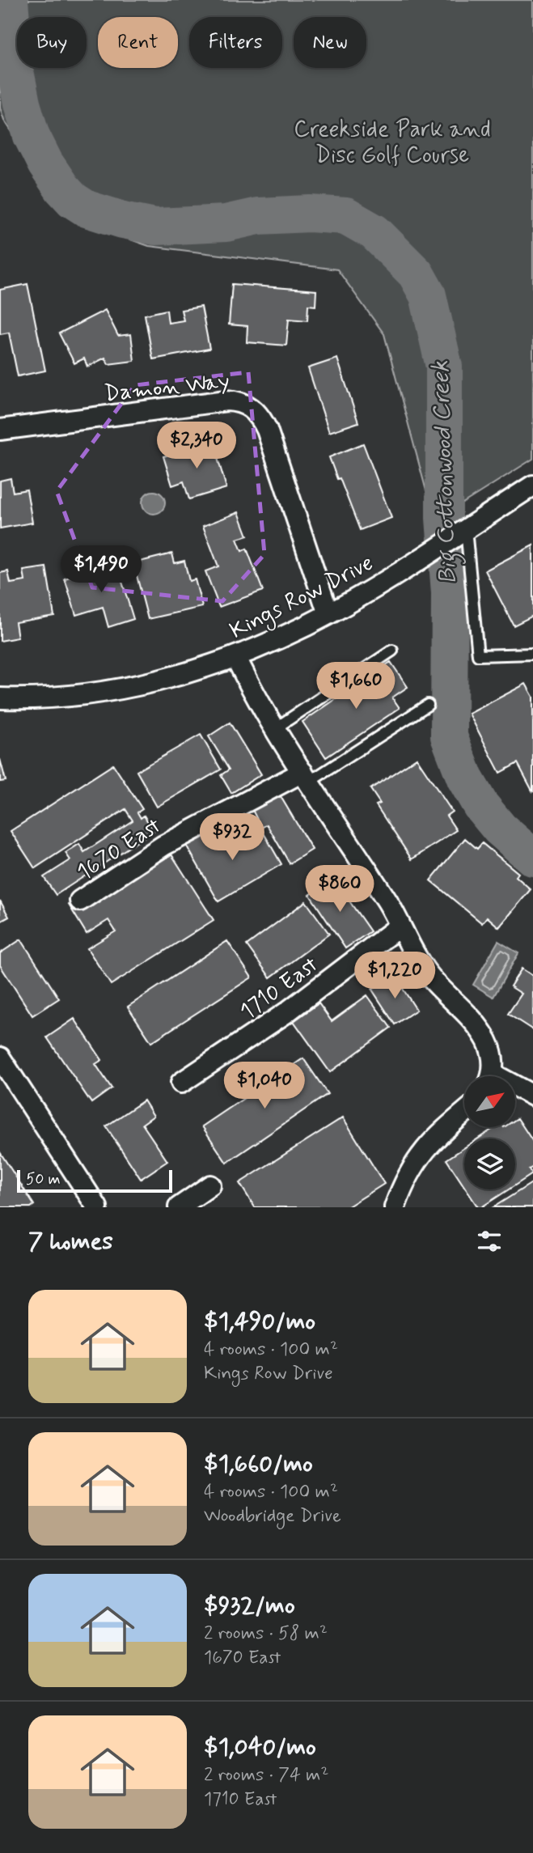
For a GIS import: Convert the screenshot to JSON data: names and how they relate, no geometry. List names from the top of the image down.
{
  "streets": {
    "street": [
      "Damon Way",
      "Kings Row Drive",
      "1670 East",
      "1710 East"
    ]
  },
  "crossings": [
    ["Damon Way", "Kings Row Drive"]
  ],
  "water": ["Big Cottonwood Creek"],
  "parks": ["Creekside Park and Disc Golf Course"],
  "scale_bar": "50 m",
  "north": "top right",
  "page": {
    "chip": [
      "Buy",
      "Rent",
      "Filters",
      "New"
    ],
    "price": [
      "$2,340",
      "$1,490",
      "$1,660",
      "$932",
      "$860",
      "$1,220",
      "$1,040"
    ],
    "scale": "50 m",
    "heading": "7 homes",
    "list": [
      {
        "name": "$1,490/mo",
        "note": "4 rooms · 100 m² · Kings Row Drive"
      },
      {
        "name": "$1,660/mo",
        "note": "4 rooms · 100 m² · Woodbridge Drive"
      },
      {
        "name": "$932/mo",
        "note": "2 rooms · 58 m² · 1670 East"
      },
      {
        "name": "$1,040/mo",
        "note": "2 rooms · 74 m² · 1710 East"
      }
    ]
  }
}
